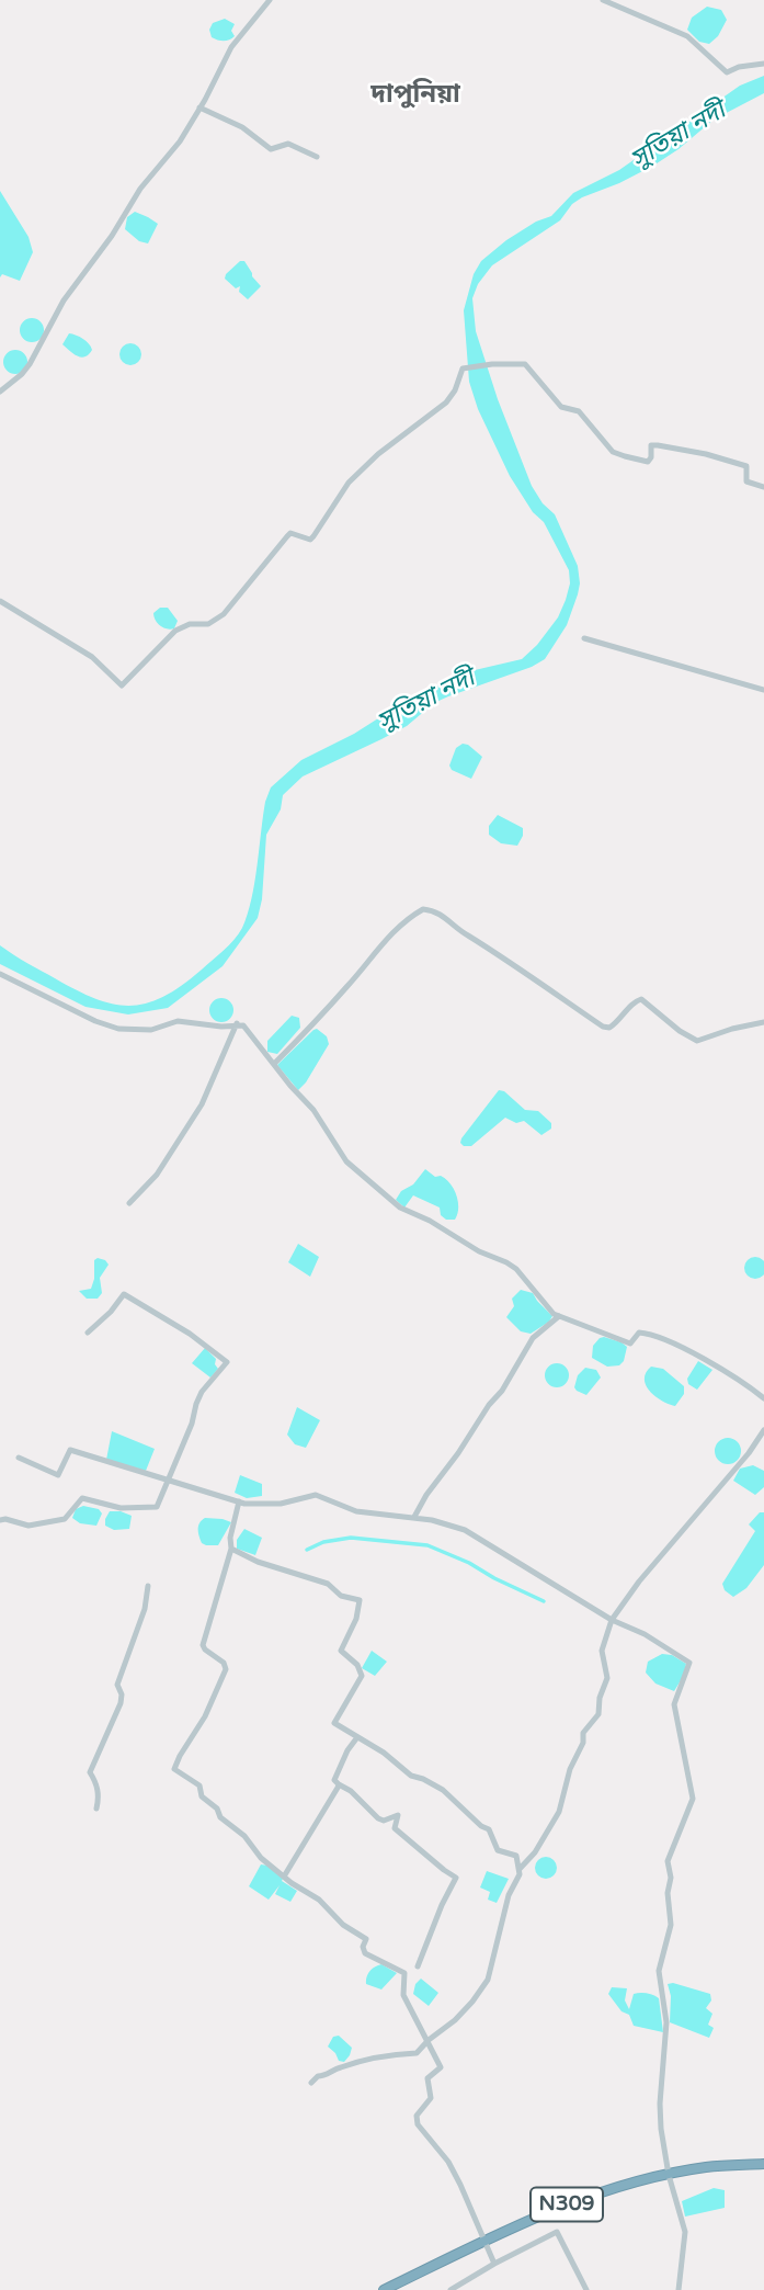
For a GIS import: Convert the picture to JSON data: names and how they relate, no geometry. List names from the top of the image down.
{
  "streets": {
    "highway": ["N309"]
  },
  "districts": ["দাপুনিয়া"],
  "water": ["সুতিয়া নদী"]
}
